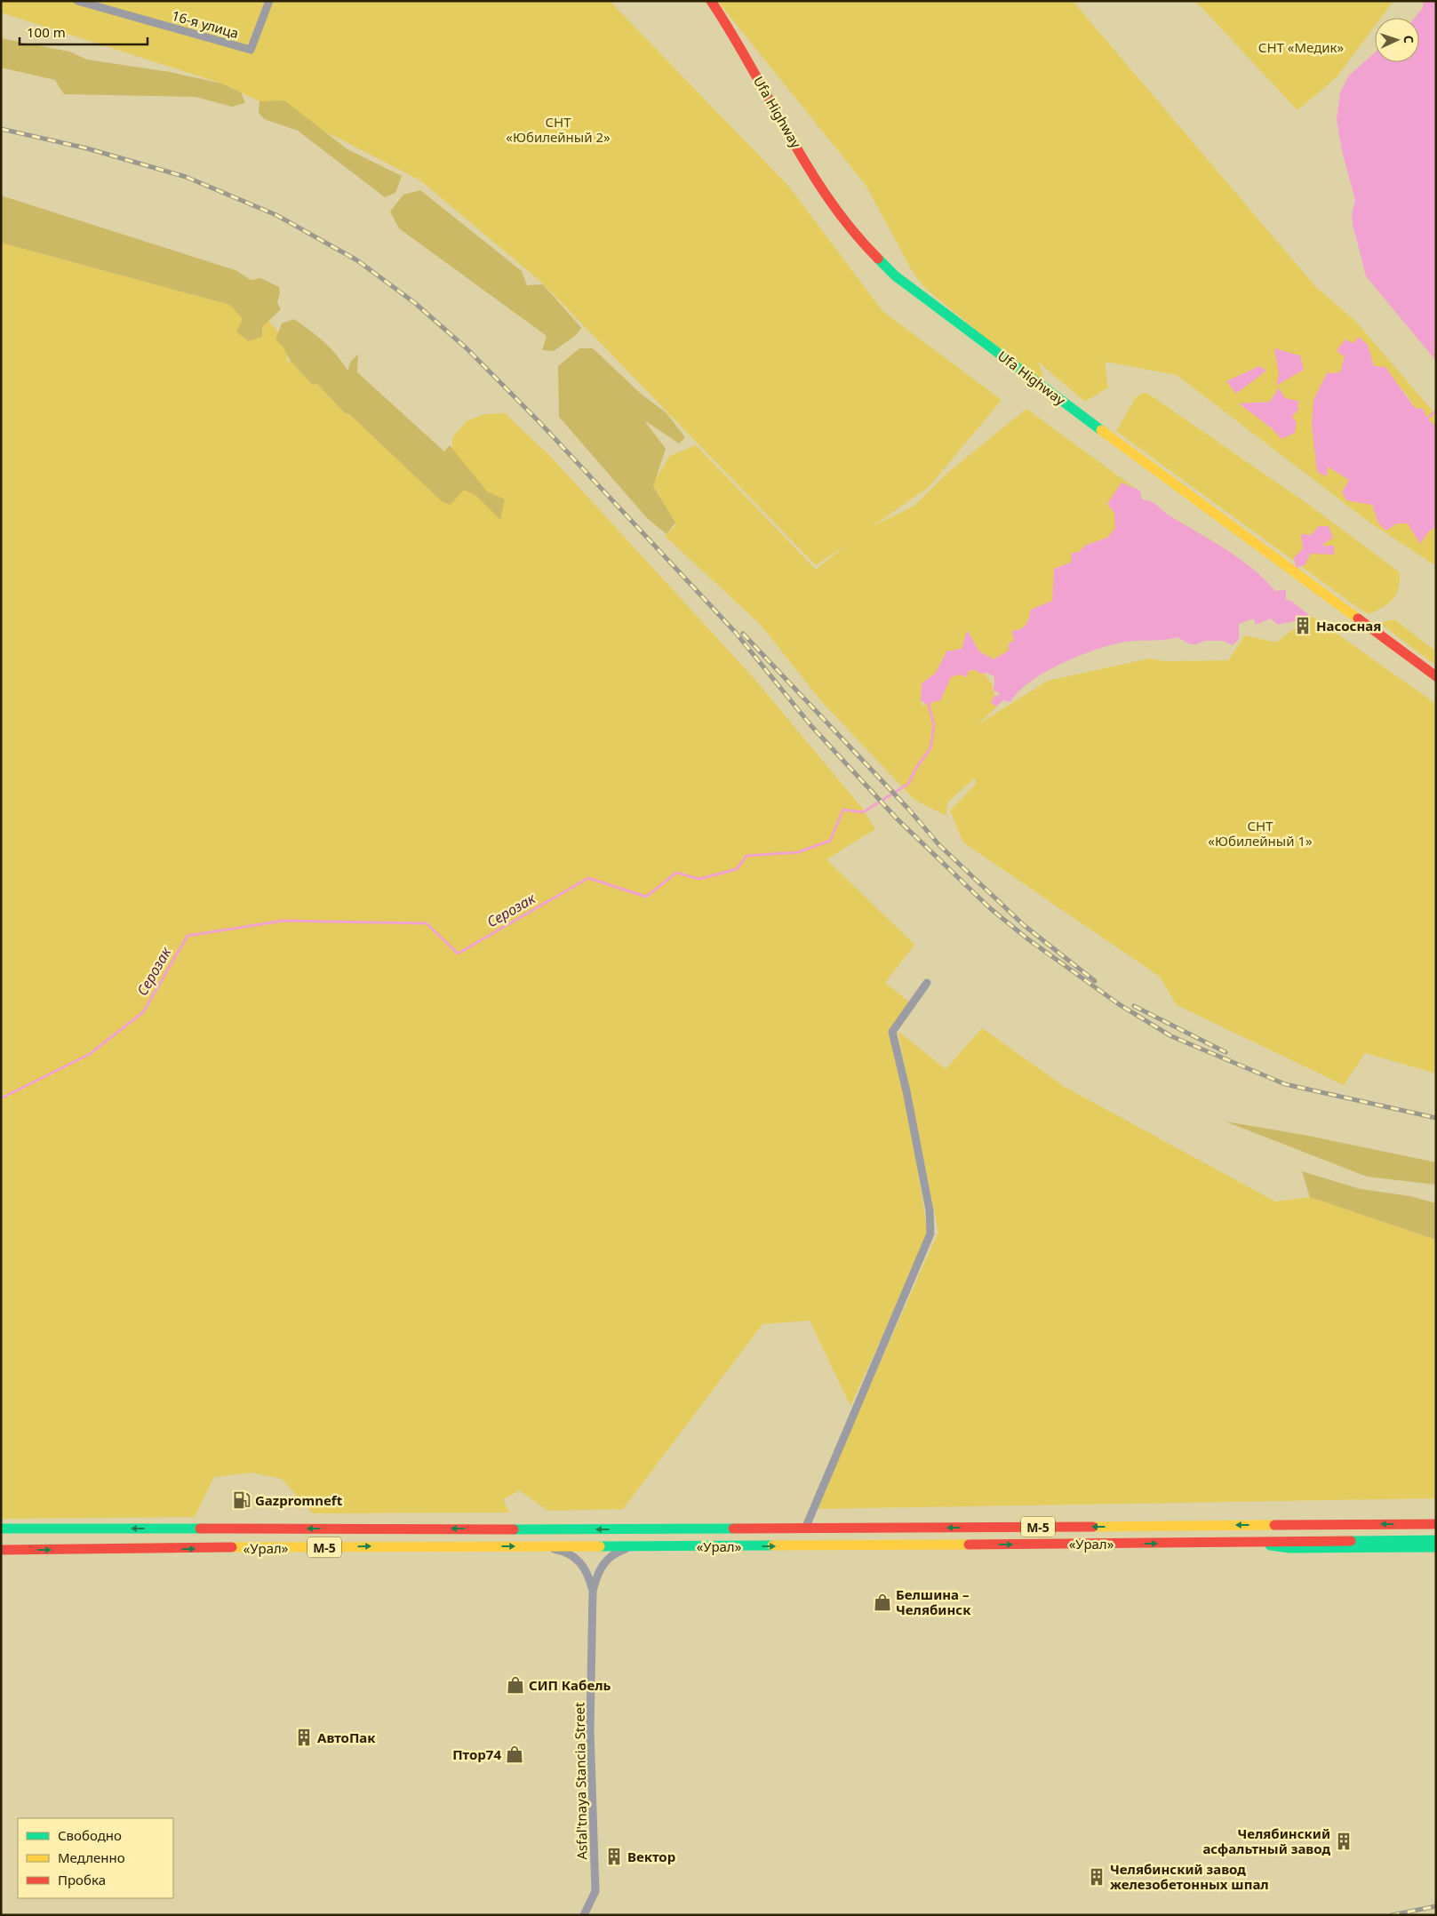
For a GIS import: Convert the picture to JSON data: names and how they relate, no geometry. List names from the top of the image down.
{
  "streets": {
    "main road": ["Ufa Highway", "М-5", "«Урал»"],
    "street": ["16-я улица", "Asfal'tnaya Stancia Street"]
  },
  "water": ["Серозак"],
  "parks": ["СНТ «Медик»", "СНТ «Юбилейный 2»", "СНТ «Юбилейный 1»"],
  "places": {
    "building": [
      "Насосная",
      "АвтоПак",
      "Челябинский асфальтный завод",
      "Вектор",
      "Челябинский завод железобетонных шпал"
    ],
    "fuel station": ["Gazpromneft"],
    "shop": ["Белшина – Челябинск", "СИП Кабель", "Птор74"]
  },
  "legend": ["Свободно", "Медленно", "Пробка"],
  "scale_bar": "100 m",
  "north": "right"
}
